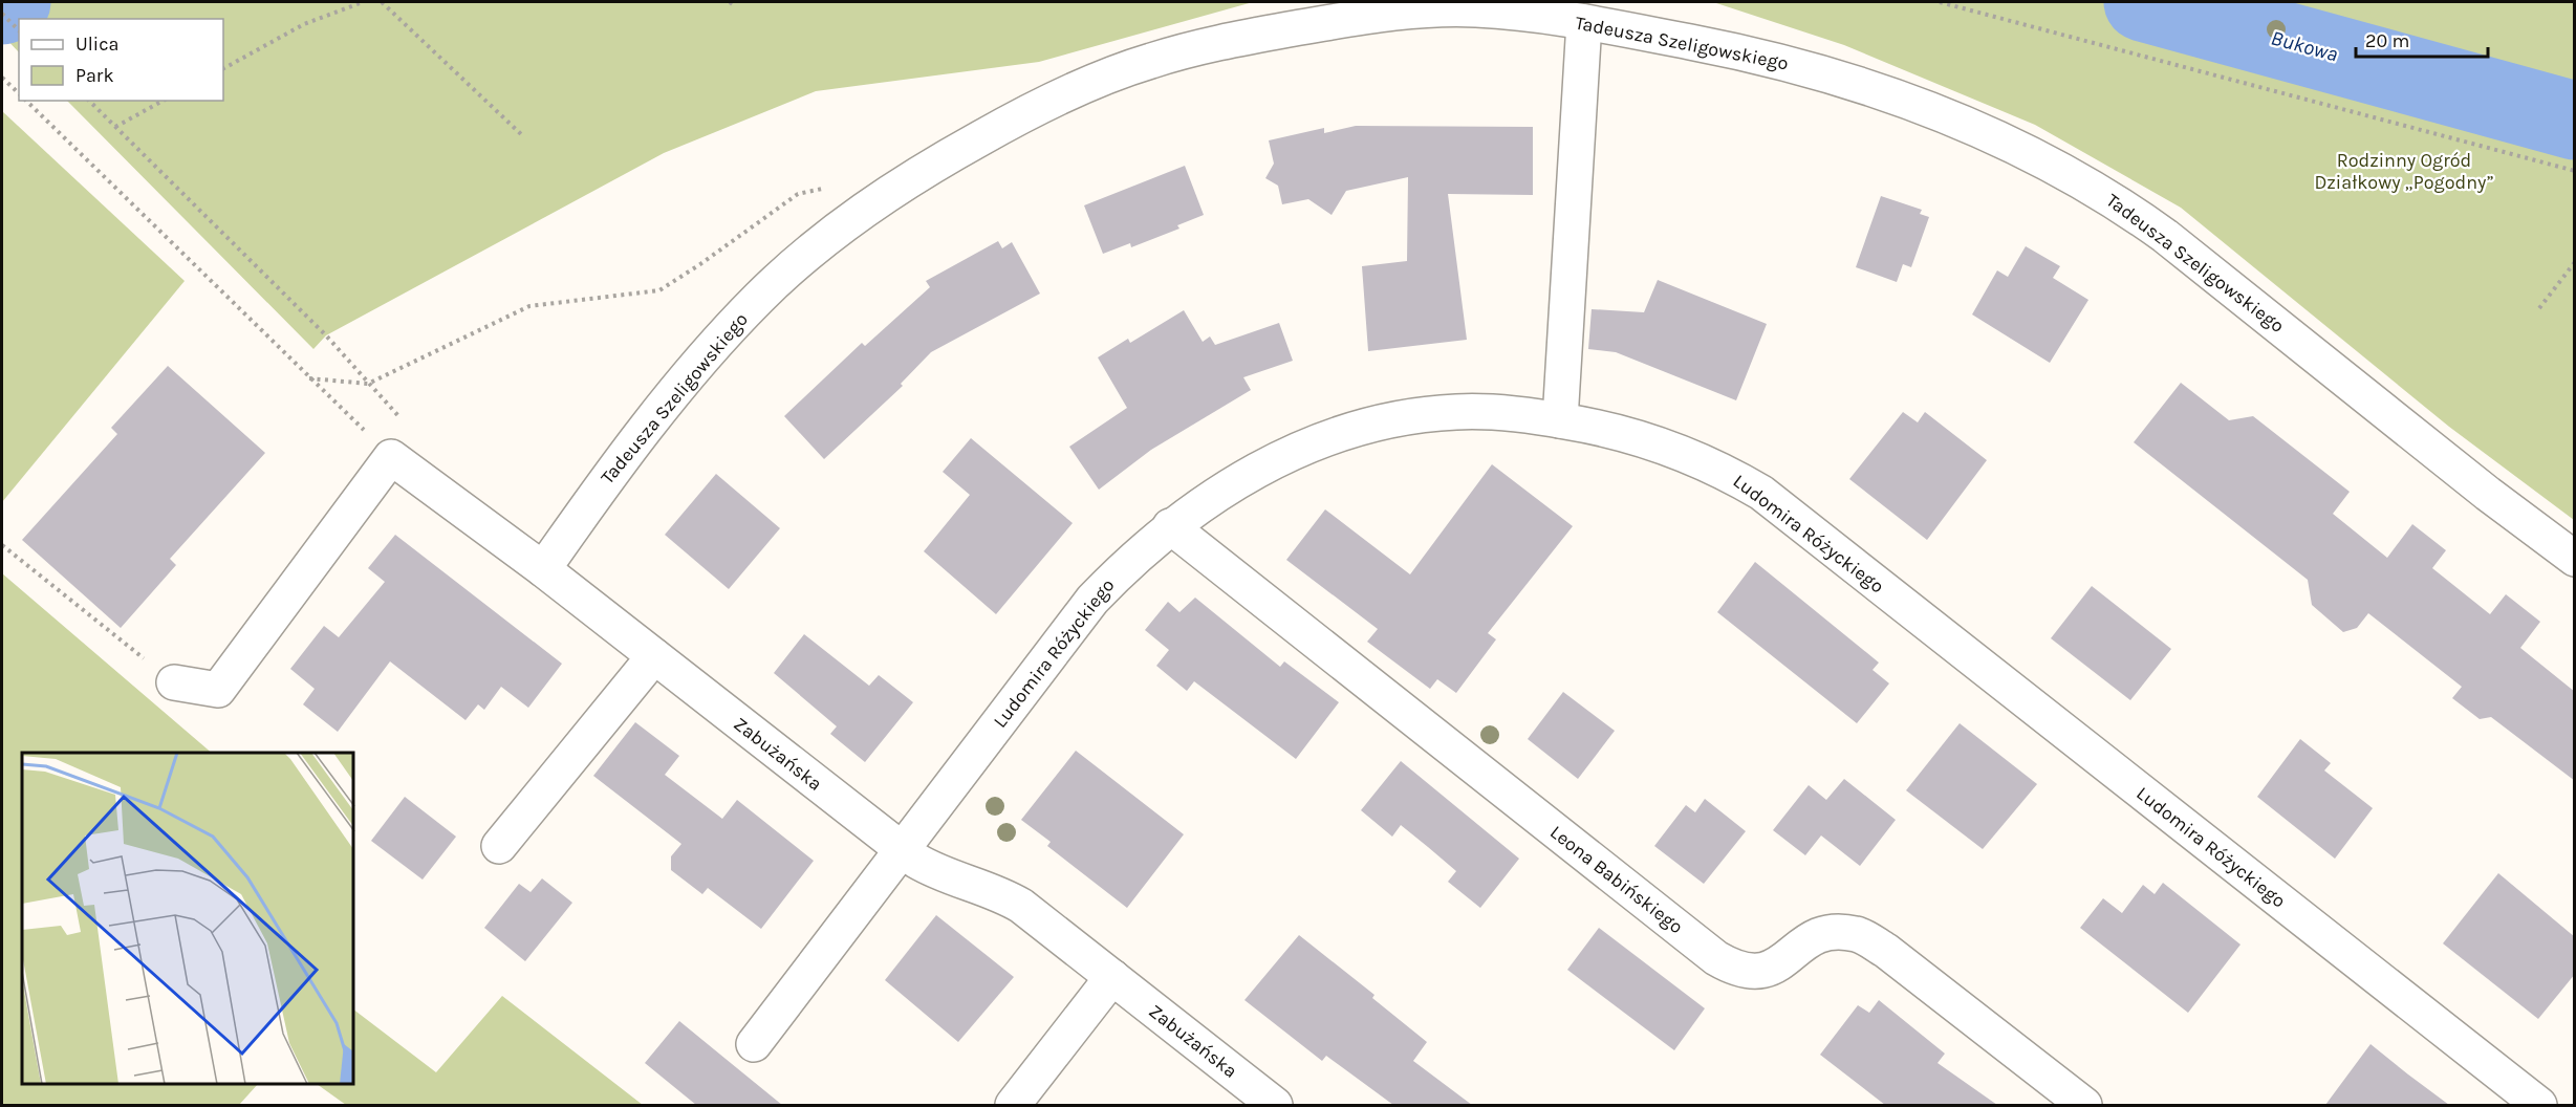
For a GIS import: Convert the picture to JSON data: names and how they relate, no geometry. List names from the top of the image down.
{
  "streets": {
    "street": [
      "Tadeusza Szeligowskiego",
      "Ludomira Różyckiego",
      "Zabużańska",
      "Leona Babińskiego"
    ]
  },
  "crossings": [
    ["Tadeusza Szeligowskiego", "Zabużańska"],
    ["Ludomira Różyckiego", "Zabużańska"],
    ["Ludomira Różyckiego", "Leona Babińskiego"]
  ],
  "water": ["Bukowa"],
  "parks": ["Rodzinny Ogród Działkowy „Pogodny”"],
  "legend": ["Ulica", "Park"],
  "scale_bar": "20 m"
}
